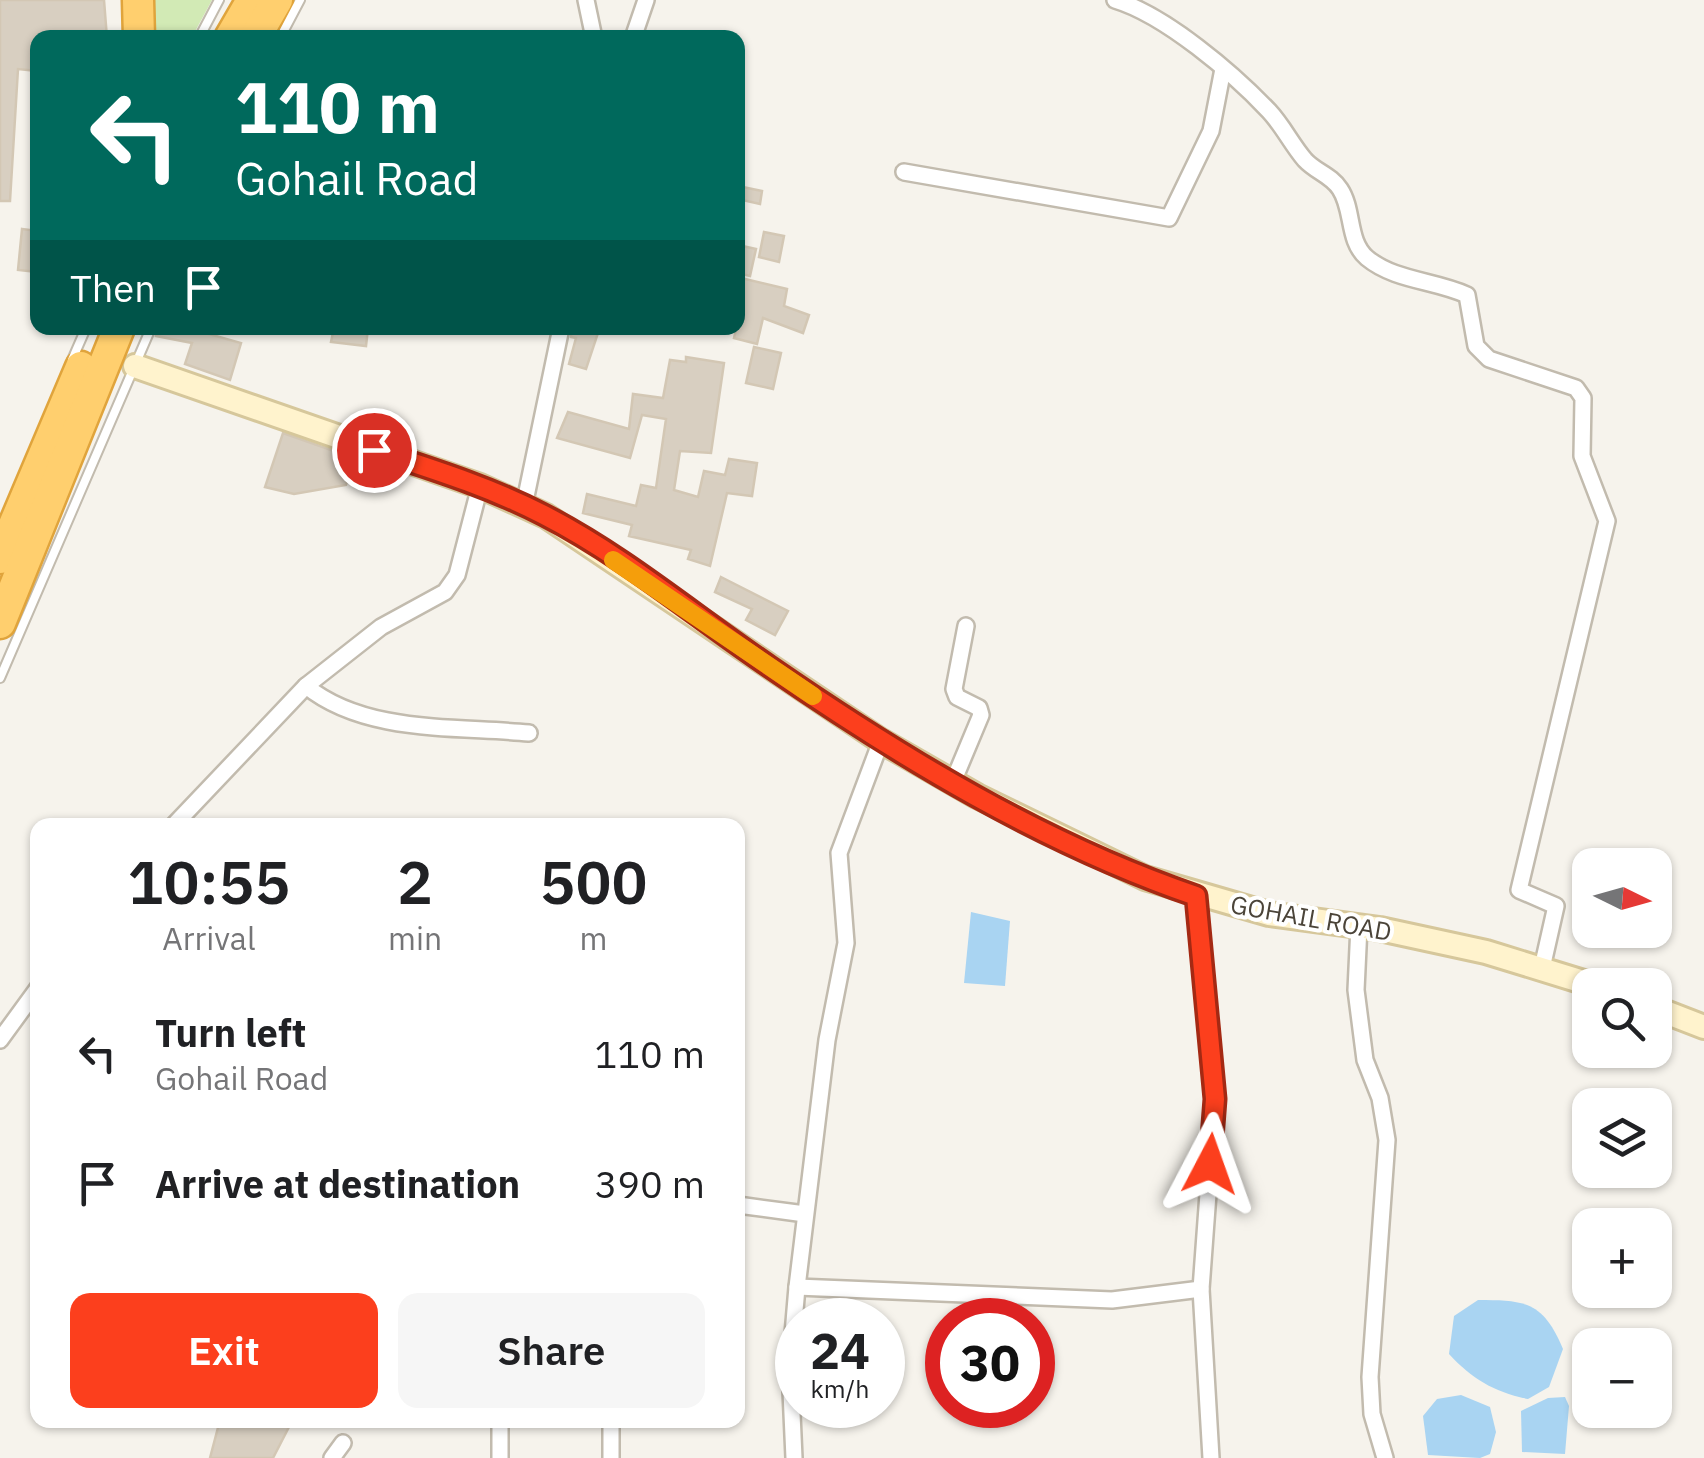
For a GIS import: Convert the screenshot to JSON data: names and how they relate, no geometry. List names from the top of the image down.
{
  "streets": {
    "main road": ["GOHAIL ROAD"]
  },
  "north": "right",
  "page": {
    "turn": ["110 m", "Gohail Road"],
    "then": "Then",
    "eta": [
      "10:55",
      "Arrival",
      "2",
      "min",
      "500",
      "m"
    ],
    "map_buttons": ["+", "−"],
    "list": [
      {
        "name": "Turn left",
        "note": "Gohail Road",
        "value": "110 m"
      },
      {
        "name": "Arrive at destination",
        "value": "390 m"
      }
    ],
    "buttons": ["Exit", "Share"],
    "speed": "24 km/h",
    "limit": "30"
  }
}
